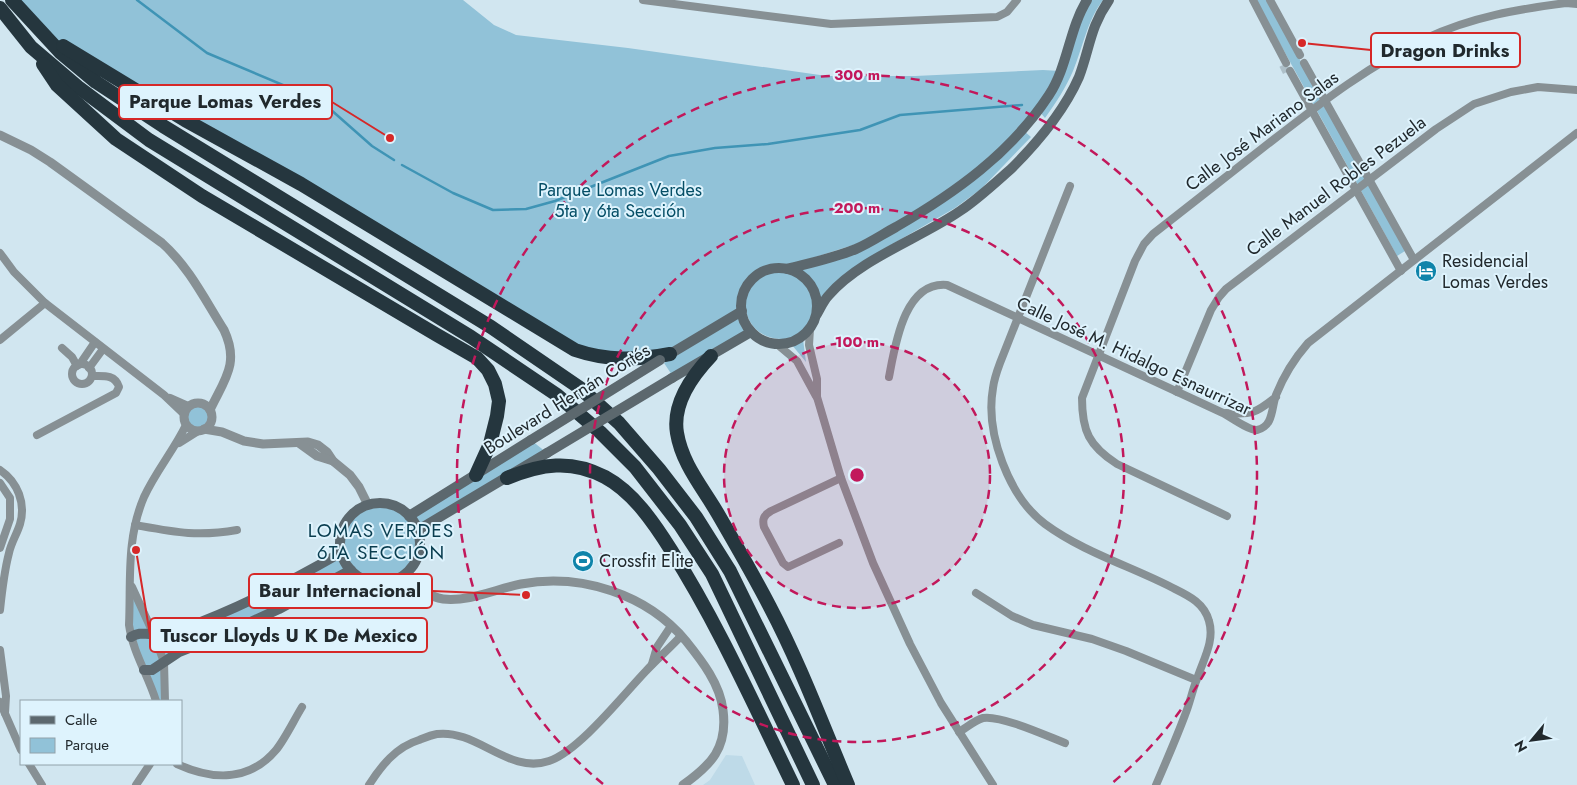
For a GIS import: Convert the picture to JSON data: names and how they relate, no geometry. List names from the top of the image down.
{
  "streets": {
    "main road": ["Boulevard Hernán Cortés"],
    "street": ["Calle José Mariano Salas", "Calle Manuel Robles Pezuela", "Calle José M. Hidalgo Esnaurrizar"]
  },
  "crossings": [
    ["Calle José Mariano Salas", "Calle José M. Hidalgo Esnaurrizar"],
    ["Calle Manuel Robles Pezuela", "Calle José M. Hidalgo Esnaurrizar"]
  ],
  "districts": ["LOMAS VERDES 6TA SECCIÓN"],
  "parks": ["Parque Lomas Verdes 5ta y 6ta Sección"],
  "places": {
    "other": [
      "Dragon Drinks",
      "Parque Lomas Verdes",
      "Tuscor Lloyds U K De Mexico",
      "Baur Internacional"
    ],
    "hotel": ["Residencial Lomas Verdes"],
    "sports": ["Crossfit Elite"]
  },
  "legend": ["Calle", "Parque"],
  "north": "bottom left",
  "rings": ["300 m", "200 m", "100 m"]
}
